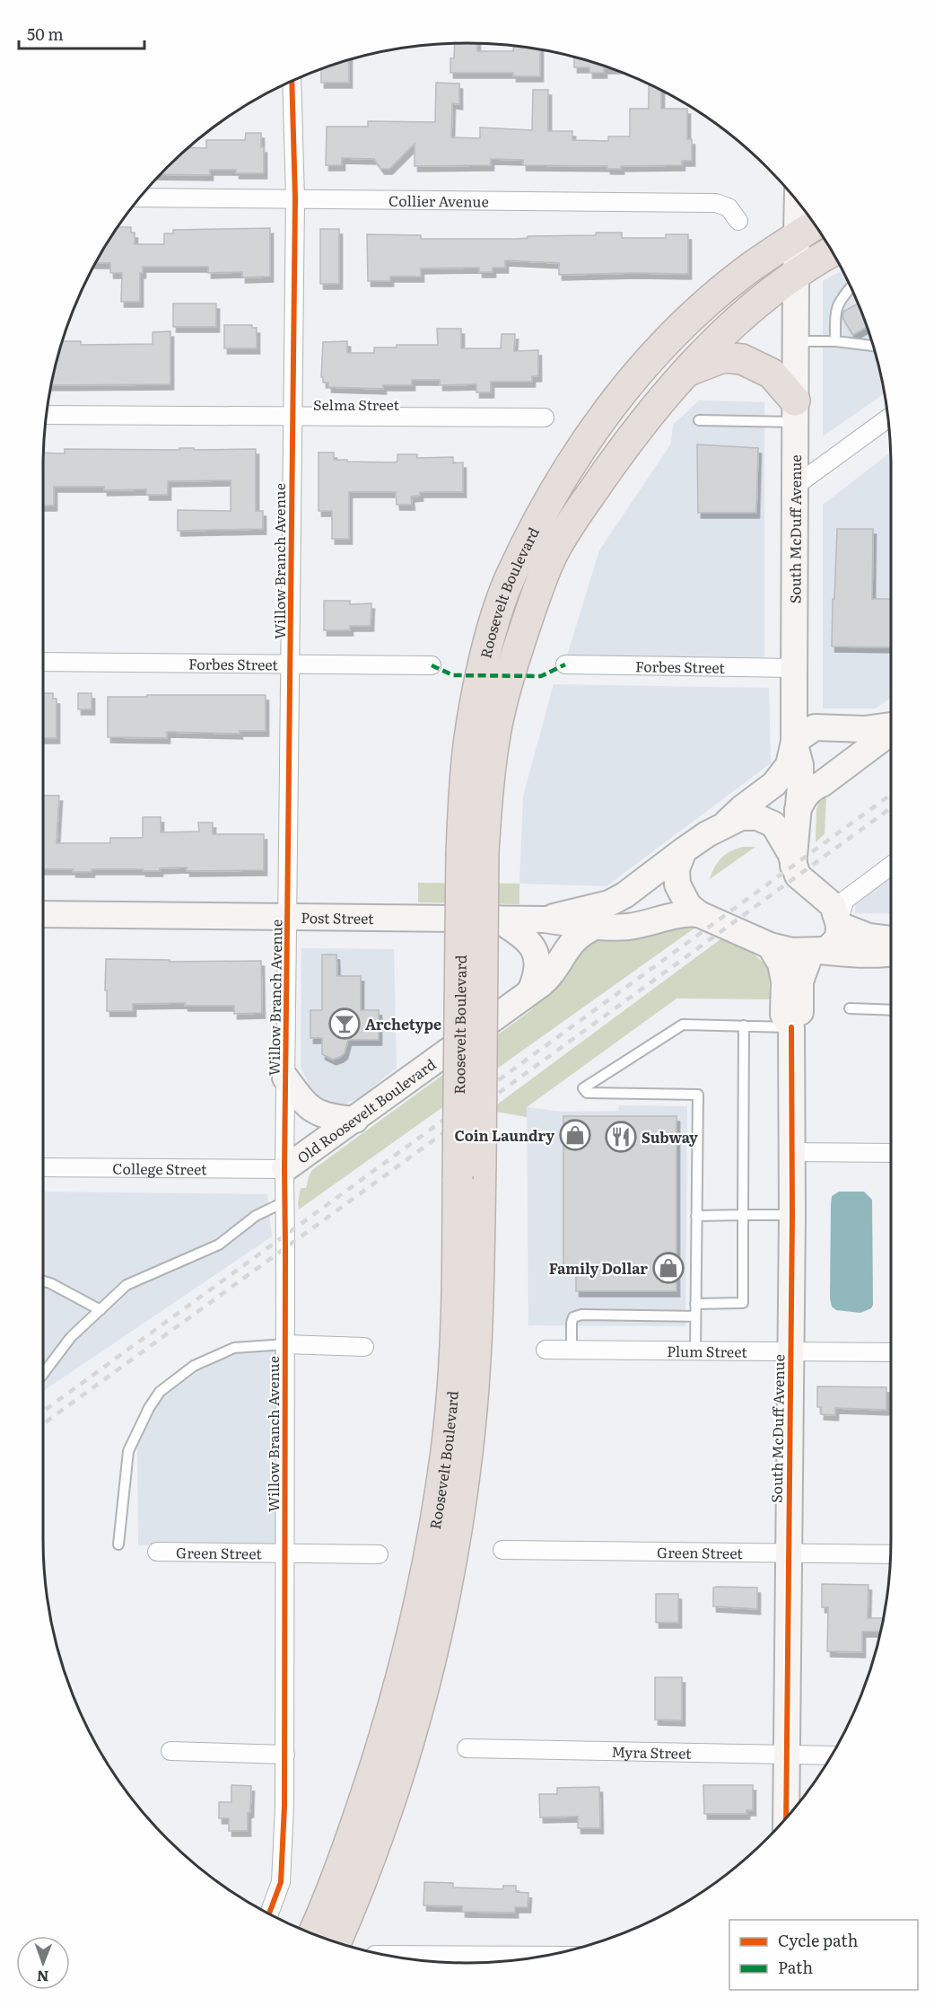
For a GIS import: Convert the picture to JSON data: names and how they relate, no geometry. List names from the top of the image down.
{
  "streets": {
    "highway": ["Roosevelt Boulevard"],
    "main road": ["South McDuff Avenue", "Post Street", "Old Roosevelt Boulevard"],
    "street": [
      "Collier Avenue",
      "Selma Street",
      "Willow Branch Avenue",
      "Forbes Street",
      "College Street",
      "Plum Street",
      "Green Street",
      "Myra Street"
    ]
  },
  "crossings": [
    ["Collier Avenue", "Willow Branch Avenue"],
    ["Selma Street", "Willow Branch Avenue"],
    ["South McDuff Avenue", "Roosevelt Boulevard"],
    ["South McDuff Avenue", "Forbes Street"],
    ["South McDuff Avenue", "Plum Street"],
    ["South McDuff Avenue", "Green Street"],
    ["South McDuff Avenue", "Myra Street"],
    ["Willow Branch Avenue", "Forbes Street"],
    ["Willow Branch Avenue", "Post Street"],
    ["Willow Branch Avenue", "Old Roosevelt Boulevard"],
    ["Willow Branch Avenue", "College Street"],
    ["Willow Branch Avenue", "Green Street"],
    ["Post Street", "Old Roosevelt Boulevard"],
    ["Old Roosevelt Boulevard", "College Street"]
  ],
  "places": {
    "bar": ["Archetype"],
    "shop": ["Coin Laundry", "Family Dollar"],
    "restaurant": ["Subway"]
  },
  "legend": ["Cycle path", "Path"],
  "scale_bar": "50 m",
  "north": "bottom"
}
